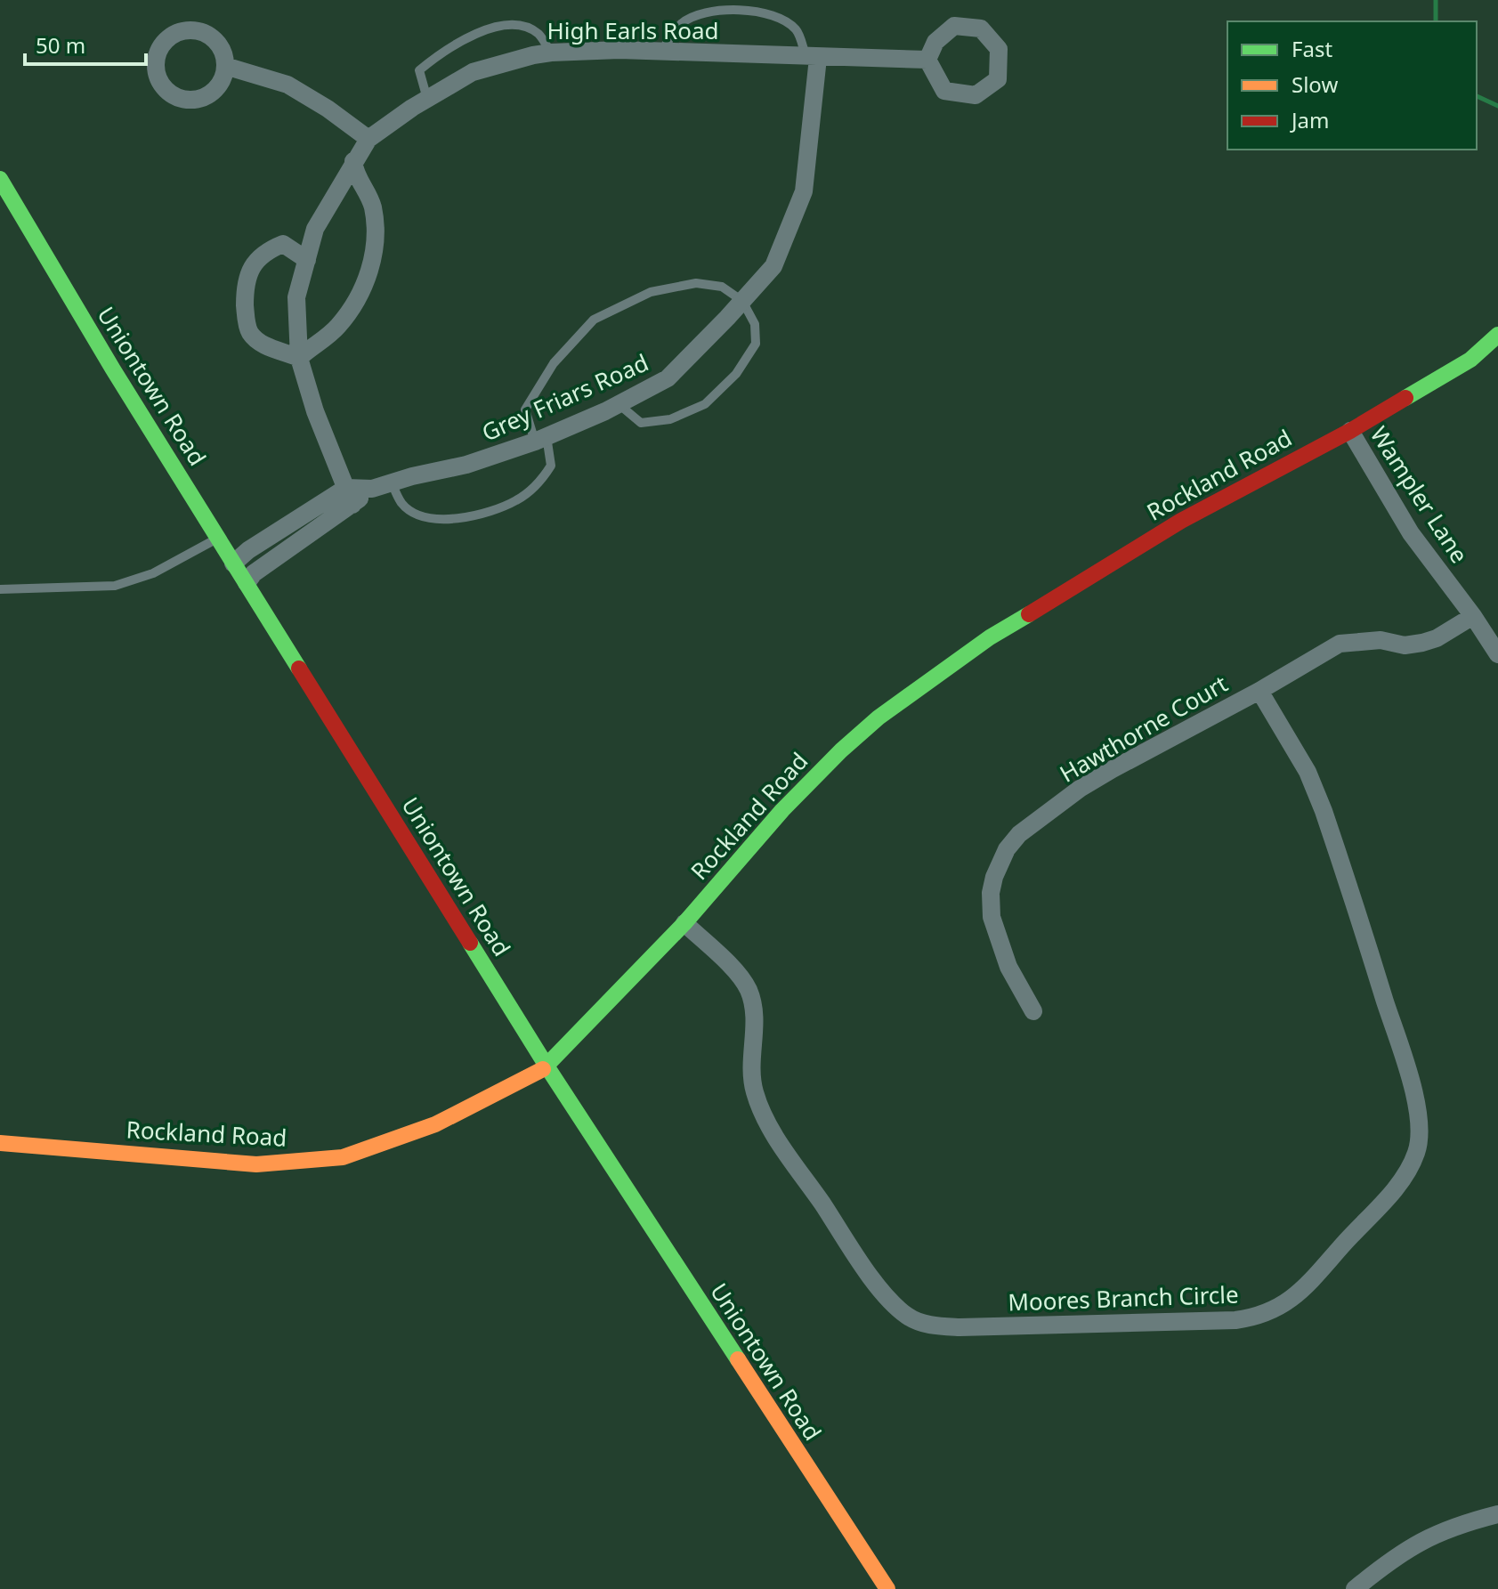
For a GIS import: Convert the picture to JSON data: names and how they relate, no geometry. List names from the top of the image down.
{
  "streets": {
    "street": [
      "High Earls Road",
      "Uniontown Road",
      "Grey Friars Road",
      "Rockland Road",
      "Wampler Lane",
      "Hawthorne Court",
      "Moores Branch Circle"
    ]
  },
  "crossings": [
    ["High Earls Road", "Grey Friars Road"],
    ["Uniontown Road", "Grey Friars Road"],
    ["Uniontown Road", "Rockland Road"],
    ["Rockland Road", "Wampler Lane"],
    ["Rockland Road", "Moores Branch Circle"],
    ["Wampler Lane", "Hawthorne Court"],
    ["Hawthorne Court", "Moores Branch Circle"]
  ],
  "legend": ["Fast", "Slow", "Jam"],
  "scale_bar": "50 m"
}
